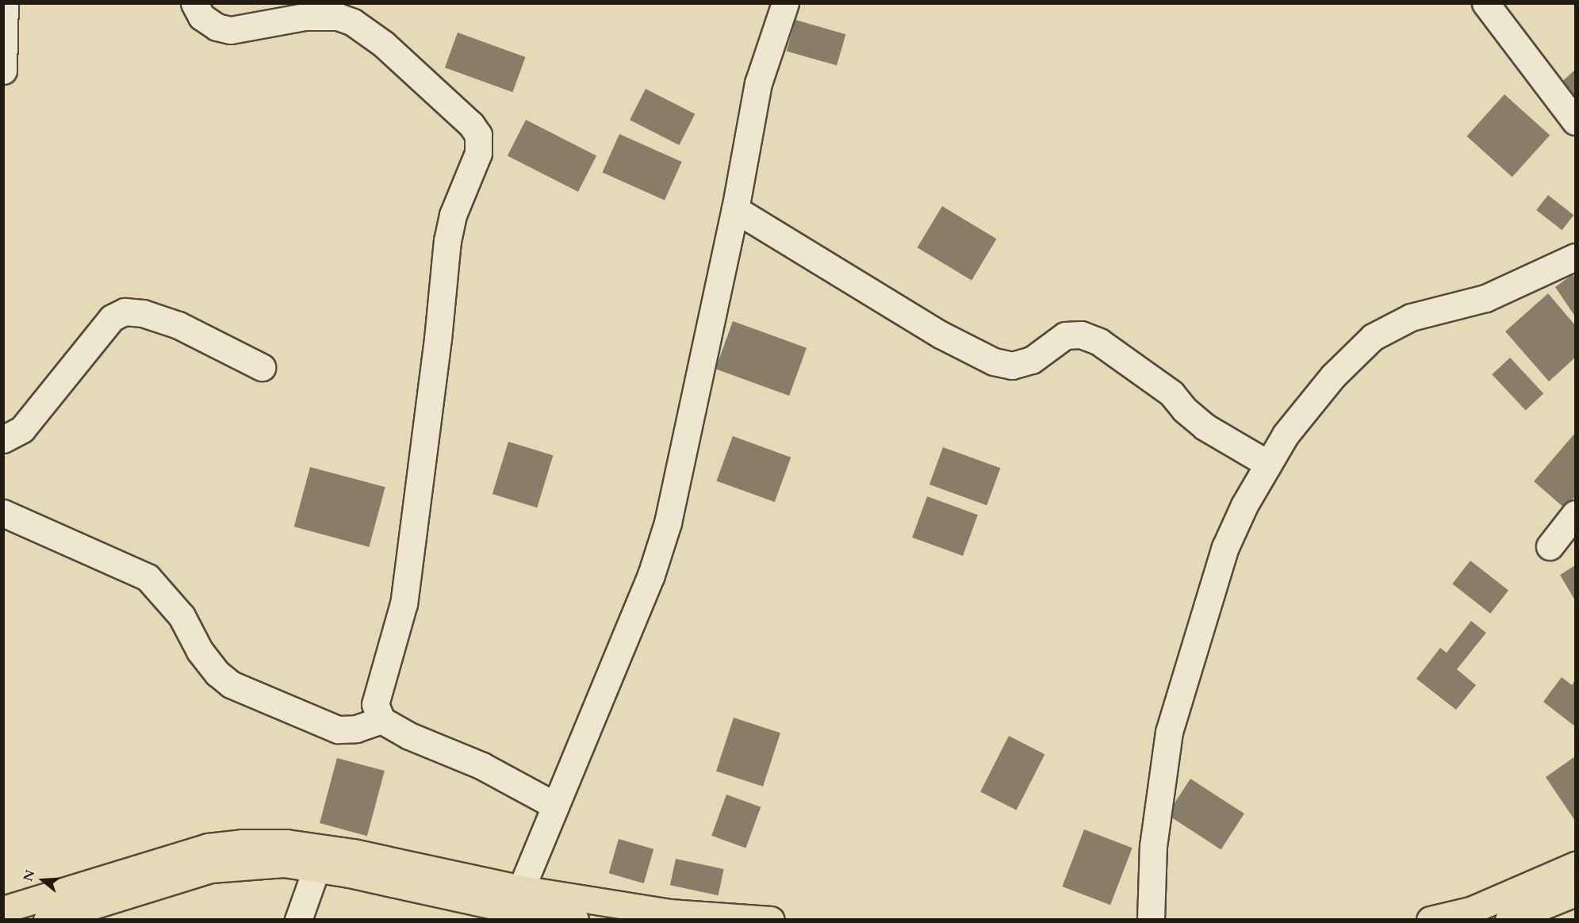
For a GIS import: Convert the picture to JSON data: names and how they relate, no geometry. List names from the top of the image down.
{
  "north": "left"
}
